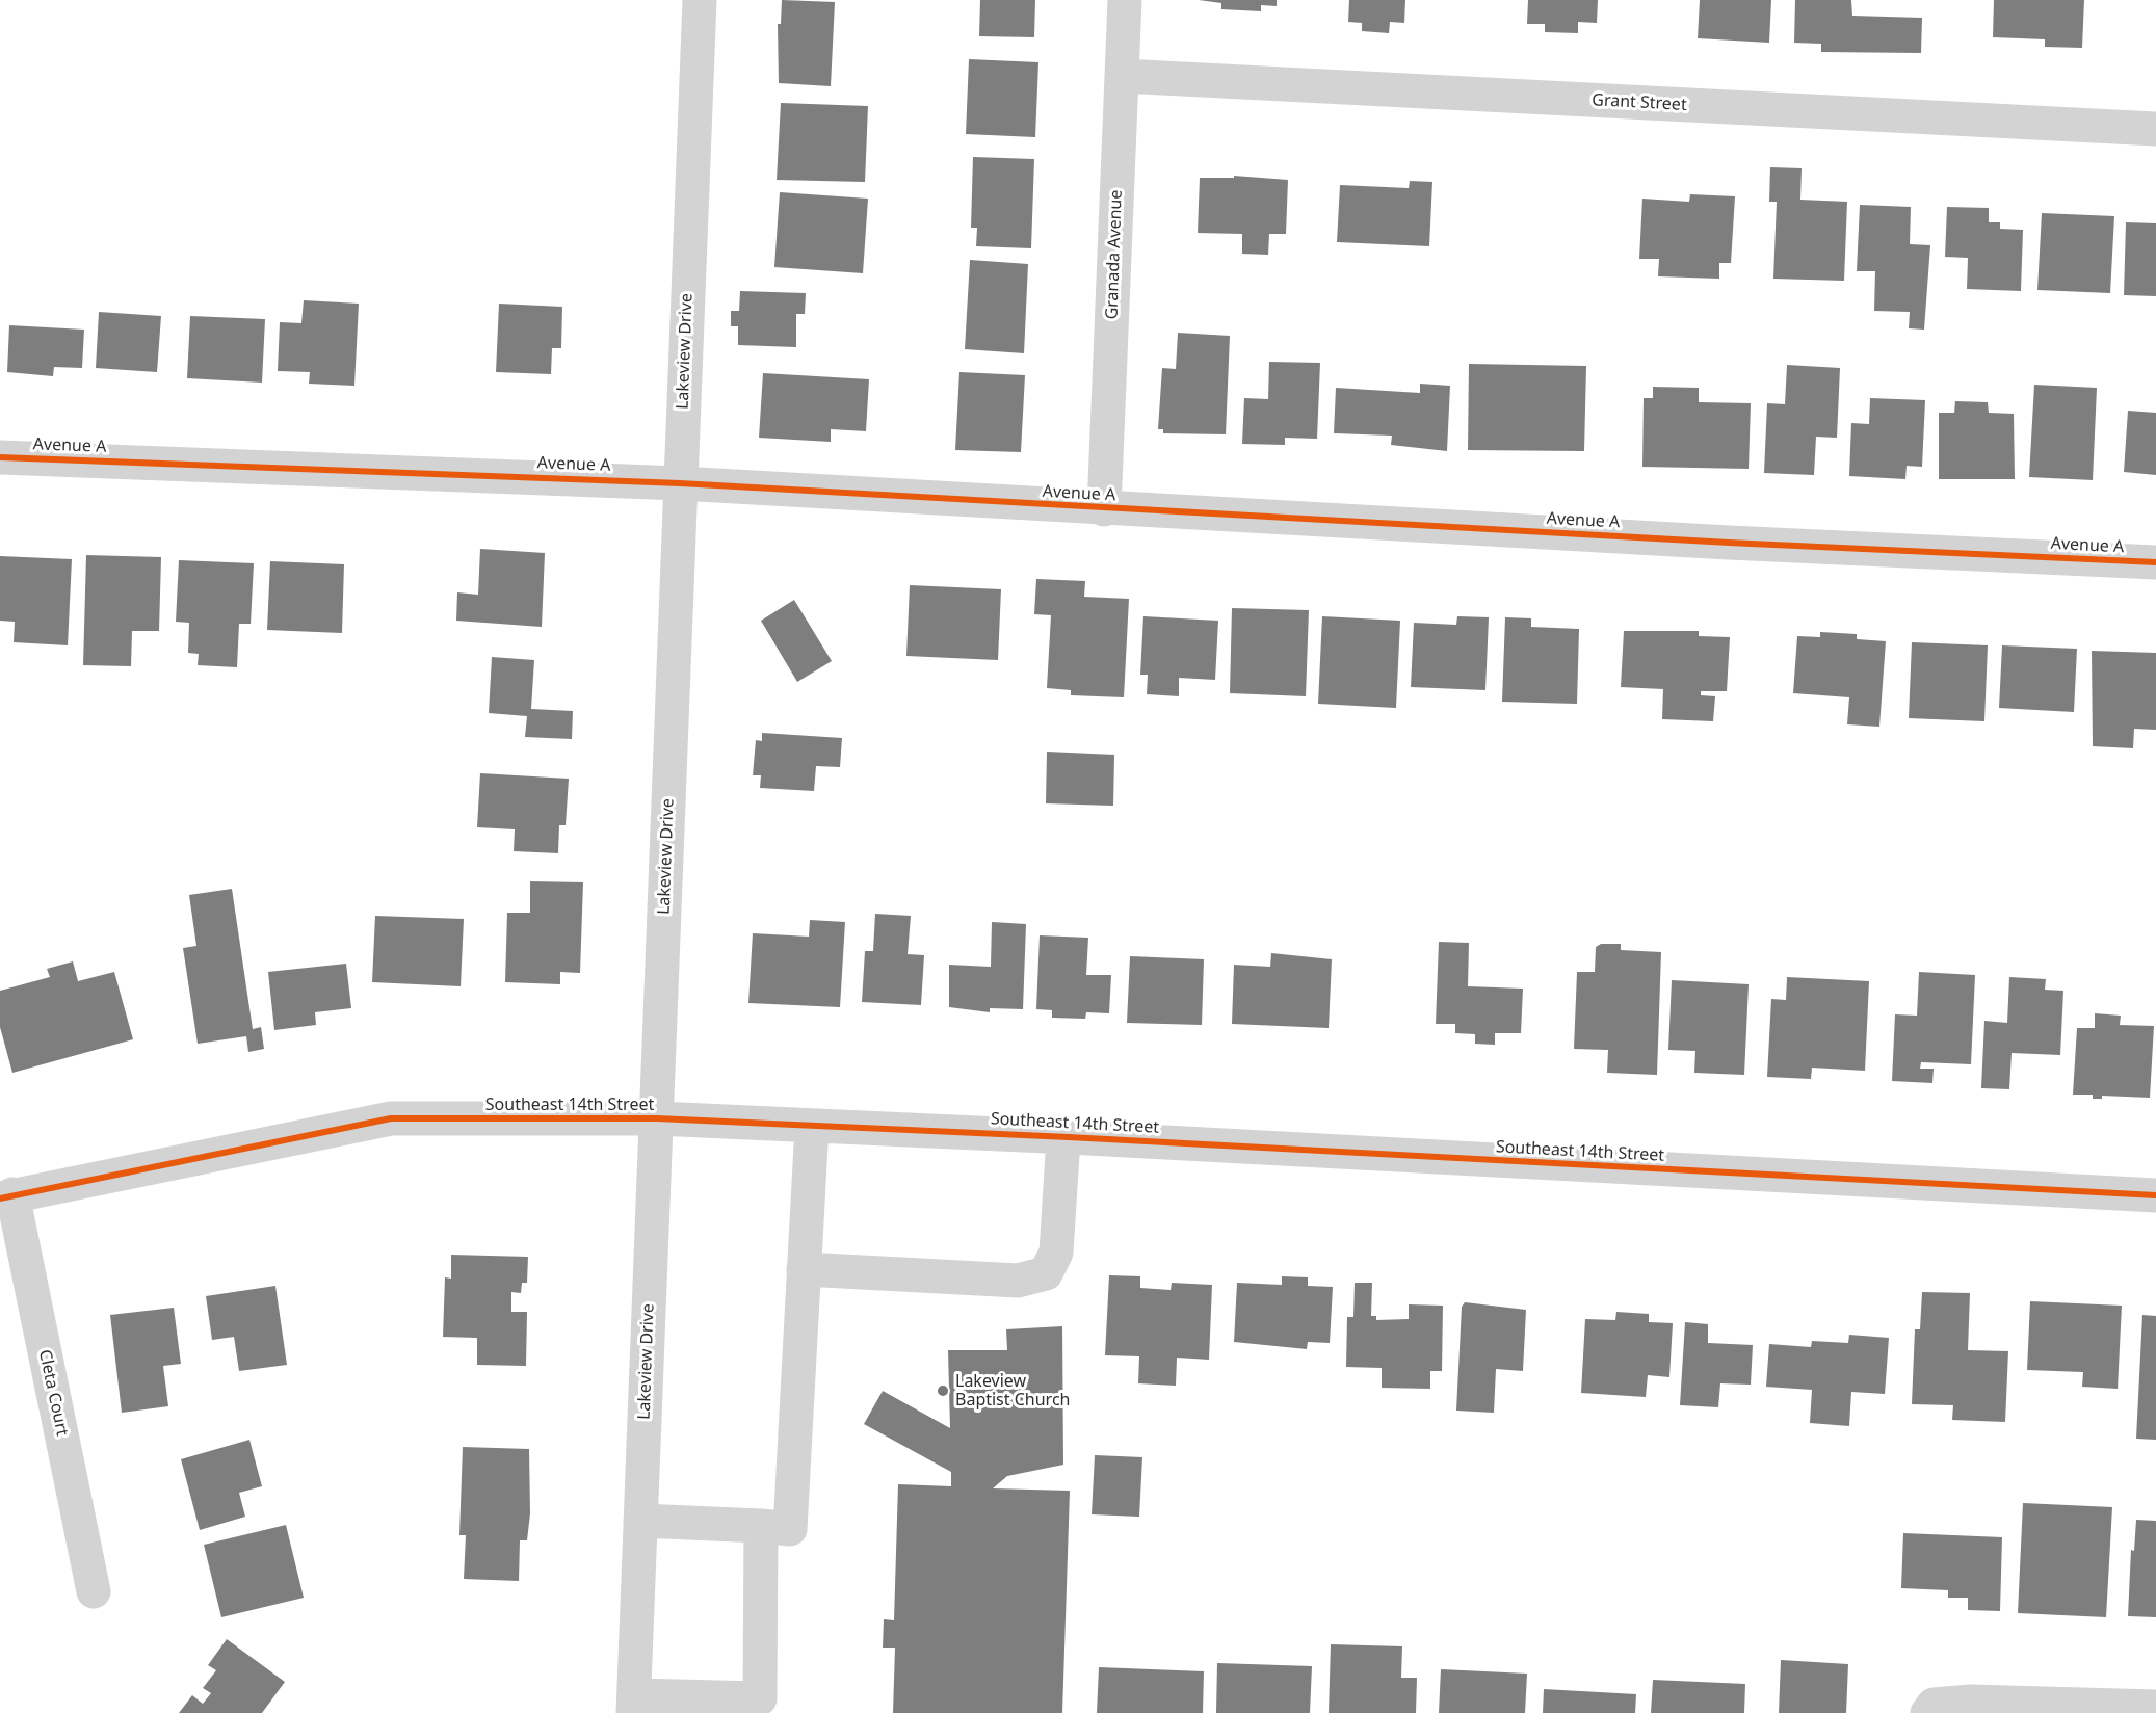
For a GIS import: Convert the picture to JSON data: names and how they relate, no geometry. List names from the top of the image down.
{
  "streets": {
    "street": [
      "Grant Street",
      "Granada Avenue",
      "Lakeview Drive",
      "Avenue A",
      "Southeast 14th Street",
      "Cleta Court"
    ]
  },
  "crossings": [
    ["Grant Street", "Granada Avenue"],
    ["Granada Avenue", "Avenue A"],
    ["Lakeview Drive", "Avenue A"],
    ["Lakeview Drive", "Southeast 14th Street"],
    ["Southeast 14th Street", "Cleta Court"]
  ],
  "places": ["Lakeview Baptist Church"]
}
